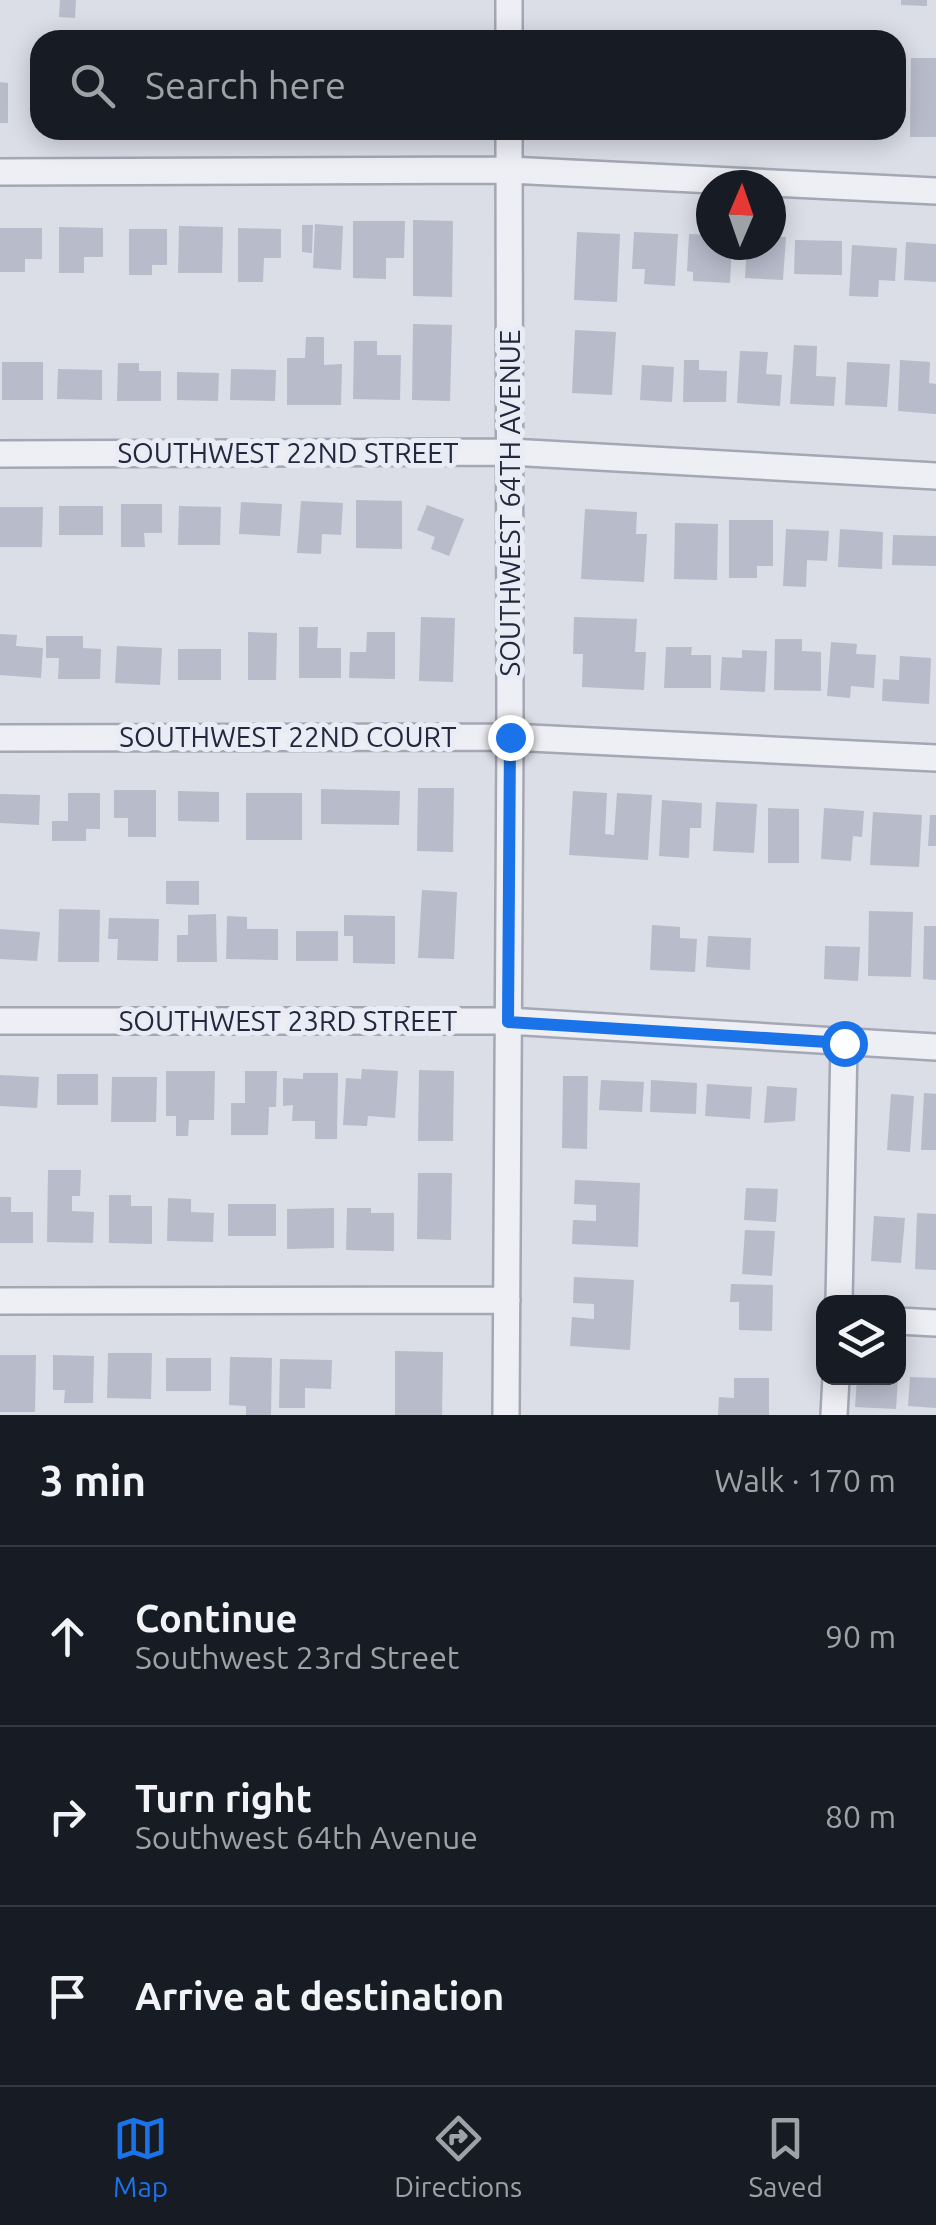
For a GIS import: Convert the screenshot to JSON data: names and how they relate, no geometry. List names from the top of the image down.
{
  "streets": {
    "street": [
      "SOUTHWEST 22ND STREET",
      "SOUTHWEST 64TH AVENUE",
      "SOUTHWEST 22ND COURT",
      "SOUTHWEST 23RD STREET"
    ]
  },
  "crossings": [
    ["SOUTHWEST 22ND STREET", "SOUTHWEST 64TH AVENUE"],
    ["SOUTHWEST 64TH AVENUE", "SOUTHWEST 22ND COURT"],
    ["SOUTHWEST 64TH AVENUE", "SOUTHWEST 23RD STREET"]
  ],
  "north": "top",
  "page": {
    "search": "Search here",
    "heading": ["3 min", "Walk · 170 m"],
    "list": [
      ["Continue", "Southwest 23rd Street", "90 m"],
      ["Turn right", "Southwest 64th Avenue", "80 m"],
      "Arrive at destination"
    ],
    "nav": ["Map", "Directions", "Saved"]
  }
}
